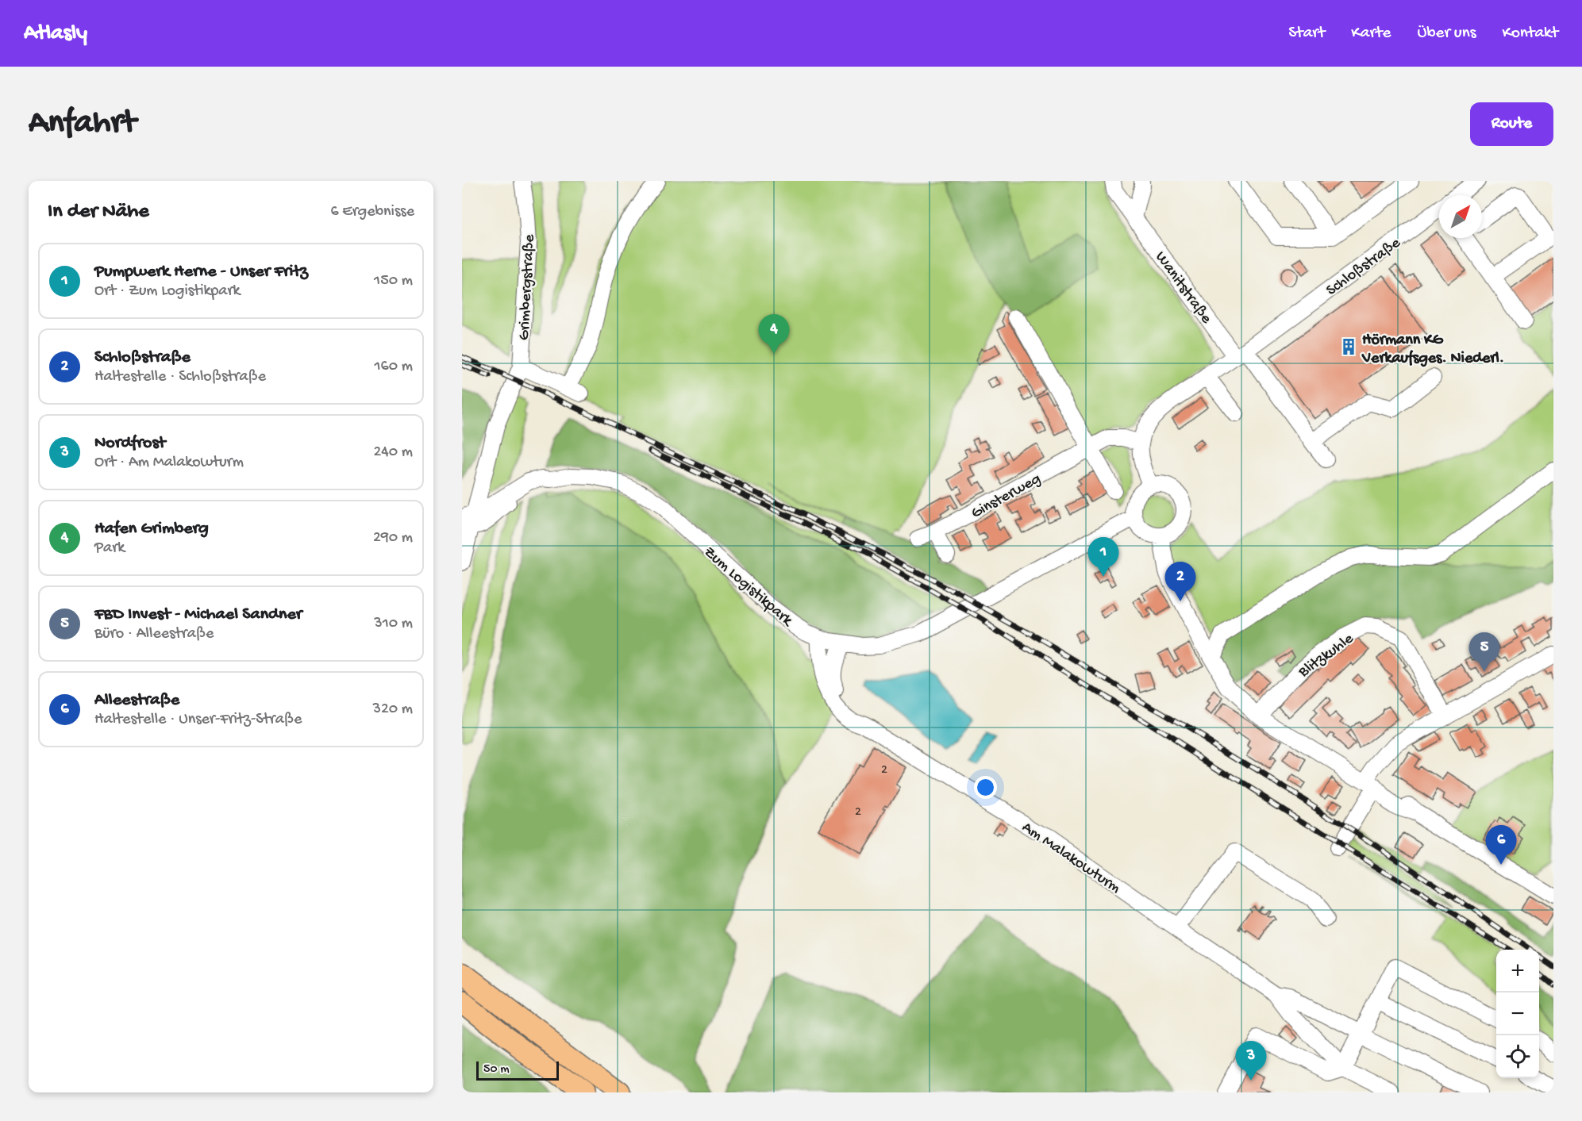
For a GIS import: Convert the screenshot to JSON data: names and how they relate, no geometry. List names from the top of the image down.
{
  "streets": {
    "street": [
      "Schloßstraße",
      "Wanitstraße",
      "Grimbergstraße",
      "Ginsterweg",
      "Zum Logistikpark",
      "Blitzkuhle",
      "Am Malakowturm"
    ]
  },
  "crossings": [
    ["Schloßstraße", "Wanitstraße"],
    ["Schloßstraße", "Ginsterweg"],
    ["Schloßstraße", "Zum Logistikpark"],
    ["Grimbergstraße", "Zum Logistikpark"],
    ["Zum Logistikpark", "Am Malakowturm"]
  ],
  "places": {
    "building": ["Hörmann KG Verkaufsges. Niederl."]
  },
  "house_numbers": ["2", "2"],
  "scale_bar": "50 m",
  "north": "top right",
  "page": {
    "header": "Atlasly",
    "nav": [
      "Start",
      "Karte",
      "Über uns",
      "Kontakt"
    ],
    "buttons": "Route",
    "title": "Anfahrt",
    "heading": ["In der Nähe", "6 Ergebnisse"],
    "list": [
      {
        "mark": "1",
        "name": "Pumpwerk Herne - Unser Fritz",
        "note": "Ort · Zum Logistikpark",
        "value": "150 m"
      },
      {
        "mark": "2",
        "name": "Schloßstraße",
        "note": "Haltestelle · Schloßstraße",
        "value": "160 m"
      },
      {
        "mark": "3",
        "name": "Nordfrost",
        "note": "Ort · Am Malakowturm",
        "value": "240 m"
      },
      {
        "mark": "4",
        "name": "Hafen Grimberg",
        "note": "Park",
        "value": "290 m"
      },
      {
        "mark": "5",
        "name": "FBD Invest - Michael Sandner",
        "note": "Büro · Alleestraße",
        "value": "310 m"
      },
      {
        "mark": "6",
        "name": "Alleestraße",
        "note": "Haltestelle · Unser-Fritz-Straße",
        "value": "320 m"
      }
    ],
    "pins": [
      "4",
      "1",
      "2",
      "5",
      "6",
      "3"
    ],
    "map_buttons": ["+", "−"],
    "scale": "50 m"
  }
}
